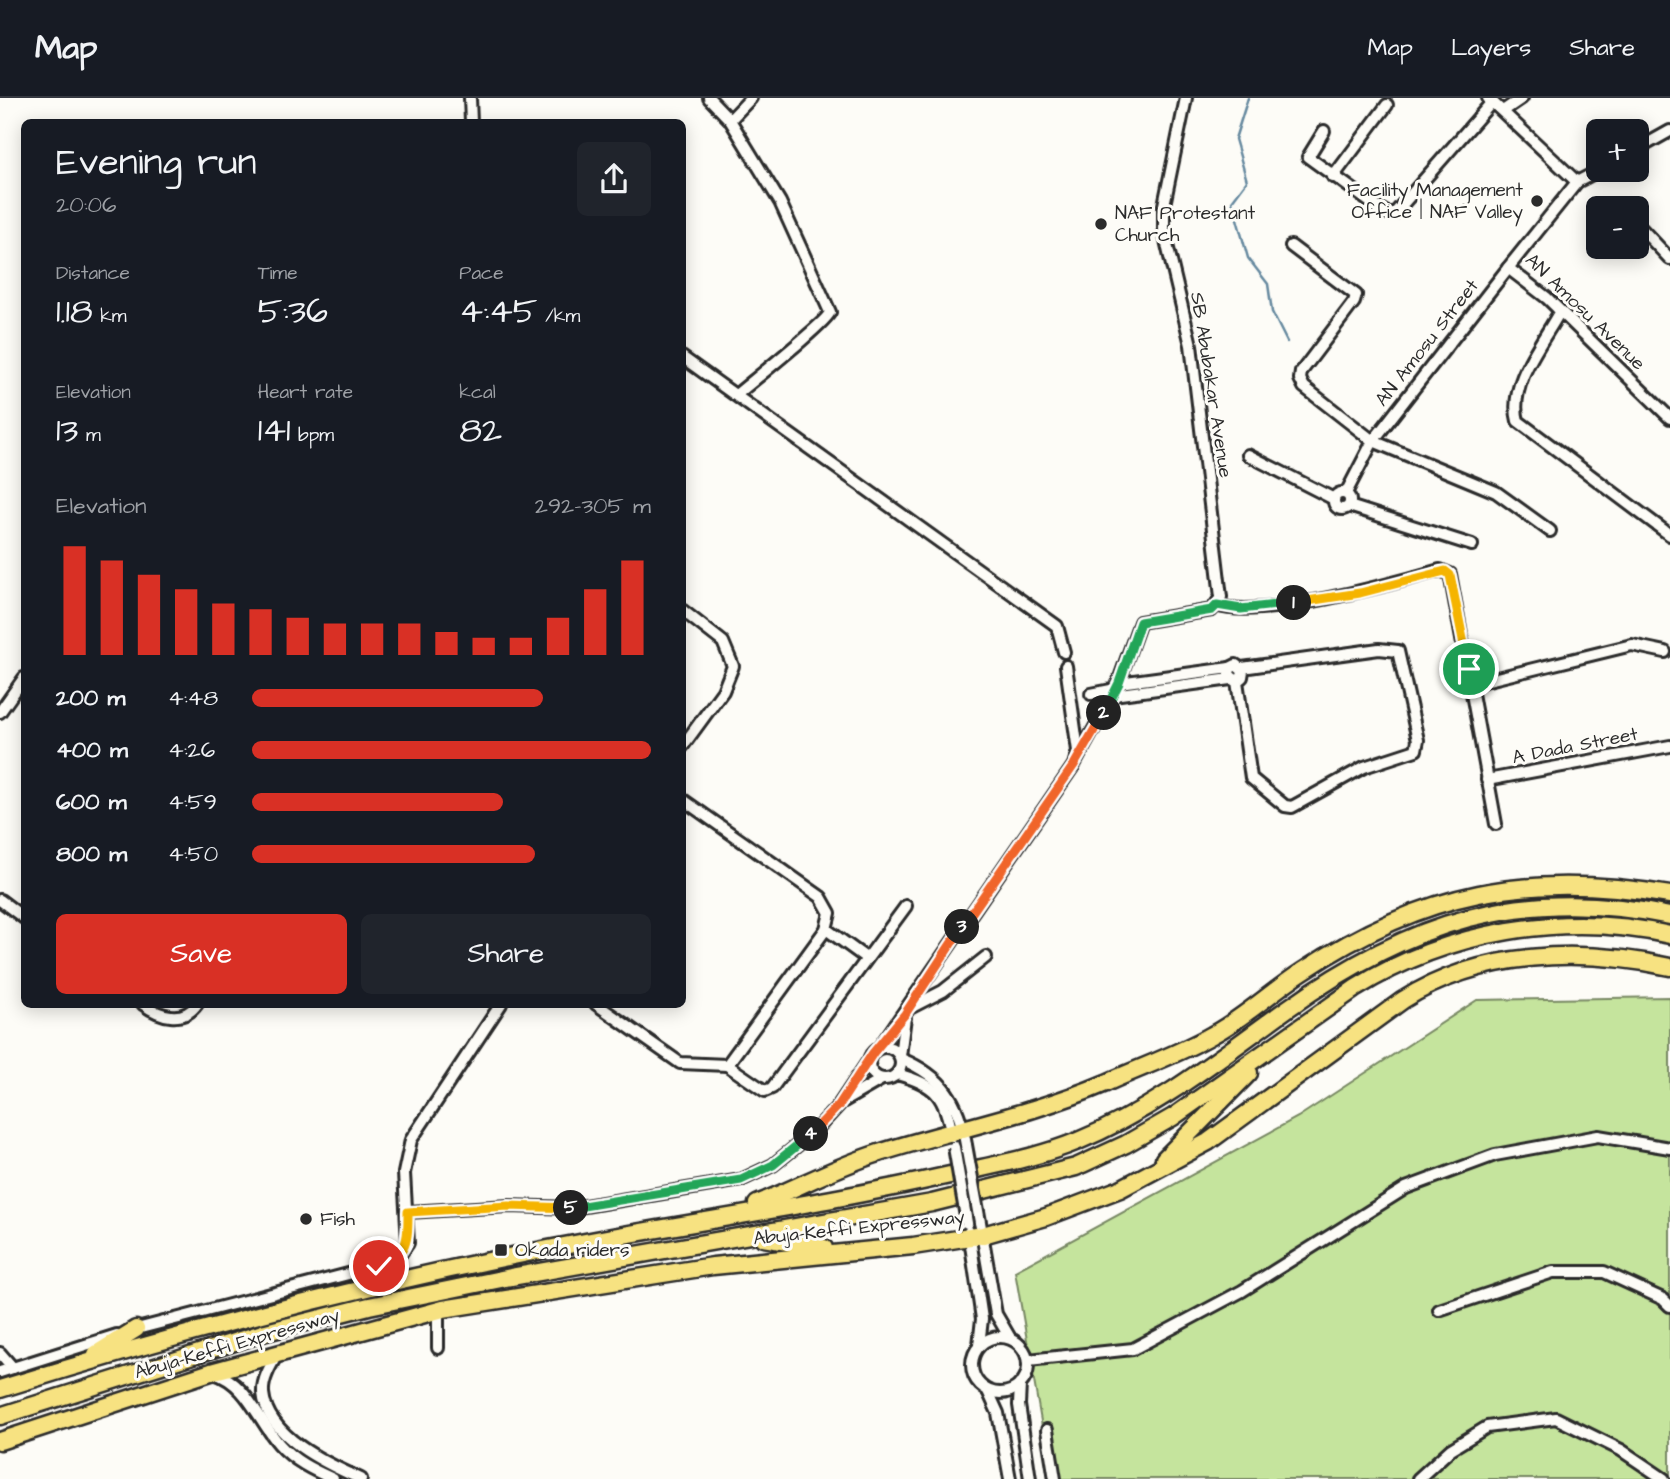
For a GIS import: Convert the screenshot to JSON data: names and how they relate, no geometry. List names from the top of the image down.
{
  "streets": {
    "highway": ["Abuja-Keffi Expressway"],
    "street": [
      "AN Amosu Avenue",
      "AN Amosu Street",
      "SB Abubakar Avenue",
      "A Dada Street"
    ]
  },
  "crossings": [
    ["AN Amosu Avenue", "AN Amosu Street"]
  ],
  "places": {
    "other": ["Facility Management Office | NAF Valley", "NAF Protestant Church", "Fish"],
    "transit": ["Okada riders"]
  },
  "page": {
    "header": "Map",
    "nav": ["Map", "Layers", "Share"],
    "map_buttons": ["+", "−"],
    "heading": ["Evening run", "20:06"],
    "stats": [
      ["Distance", "1.18 km"],
      ["Time", "5:36"],
      ["Pace", "4:45 /km"],
      ["Elevation", "13 m"],
      ["Heart rate", "141 bpm"],
      ["kcal", "82"]
    ],
    "chart": ["Elevation", "292–305 m"],
    "pins": [
      "1",
      "2",
      "3",
      "4",
      "5"
    ],
    "list": [
      {
        "name": "200 m",
        "note": "4:48"
      },
      {
        "name": "400 m",
        "note": "4:26"
      },
      {
        "name": "600 m",
        "note": "4:59"
      },
      {
        "name": "800 m",
        "note": "4:50"
      }
    ],
    "buttons": ["Save", "Share"]
  }
}
